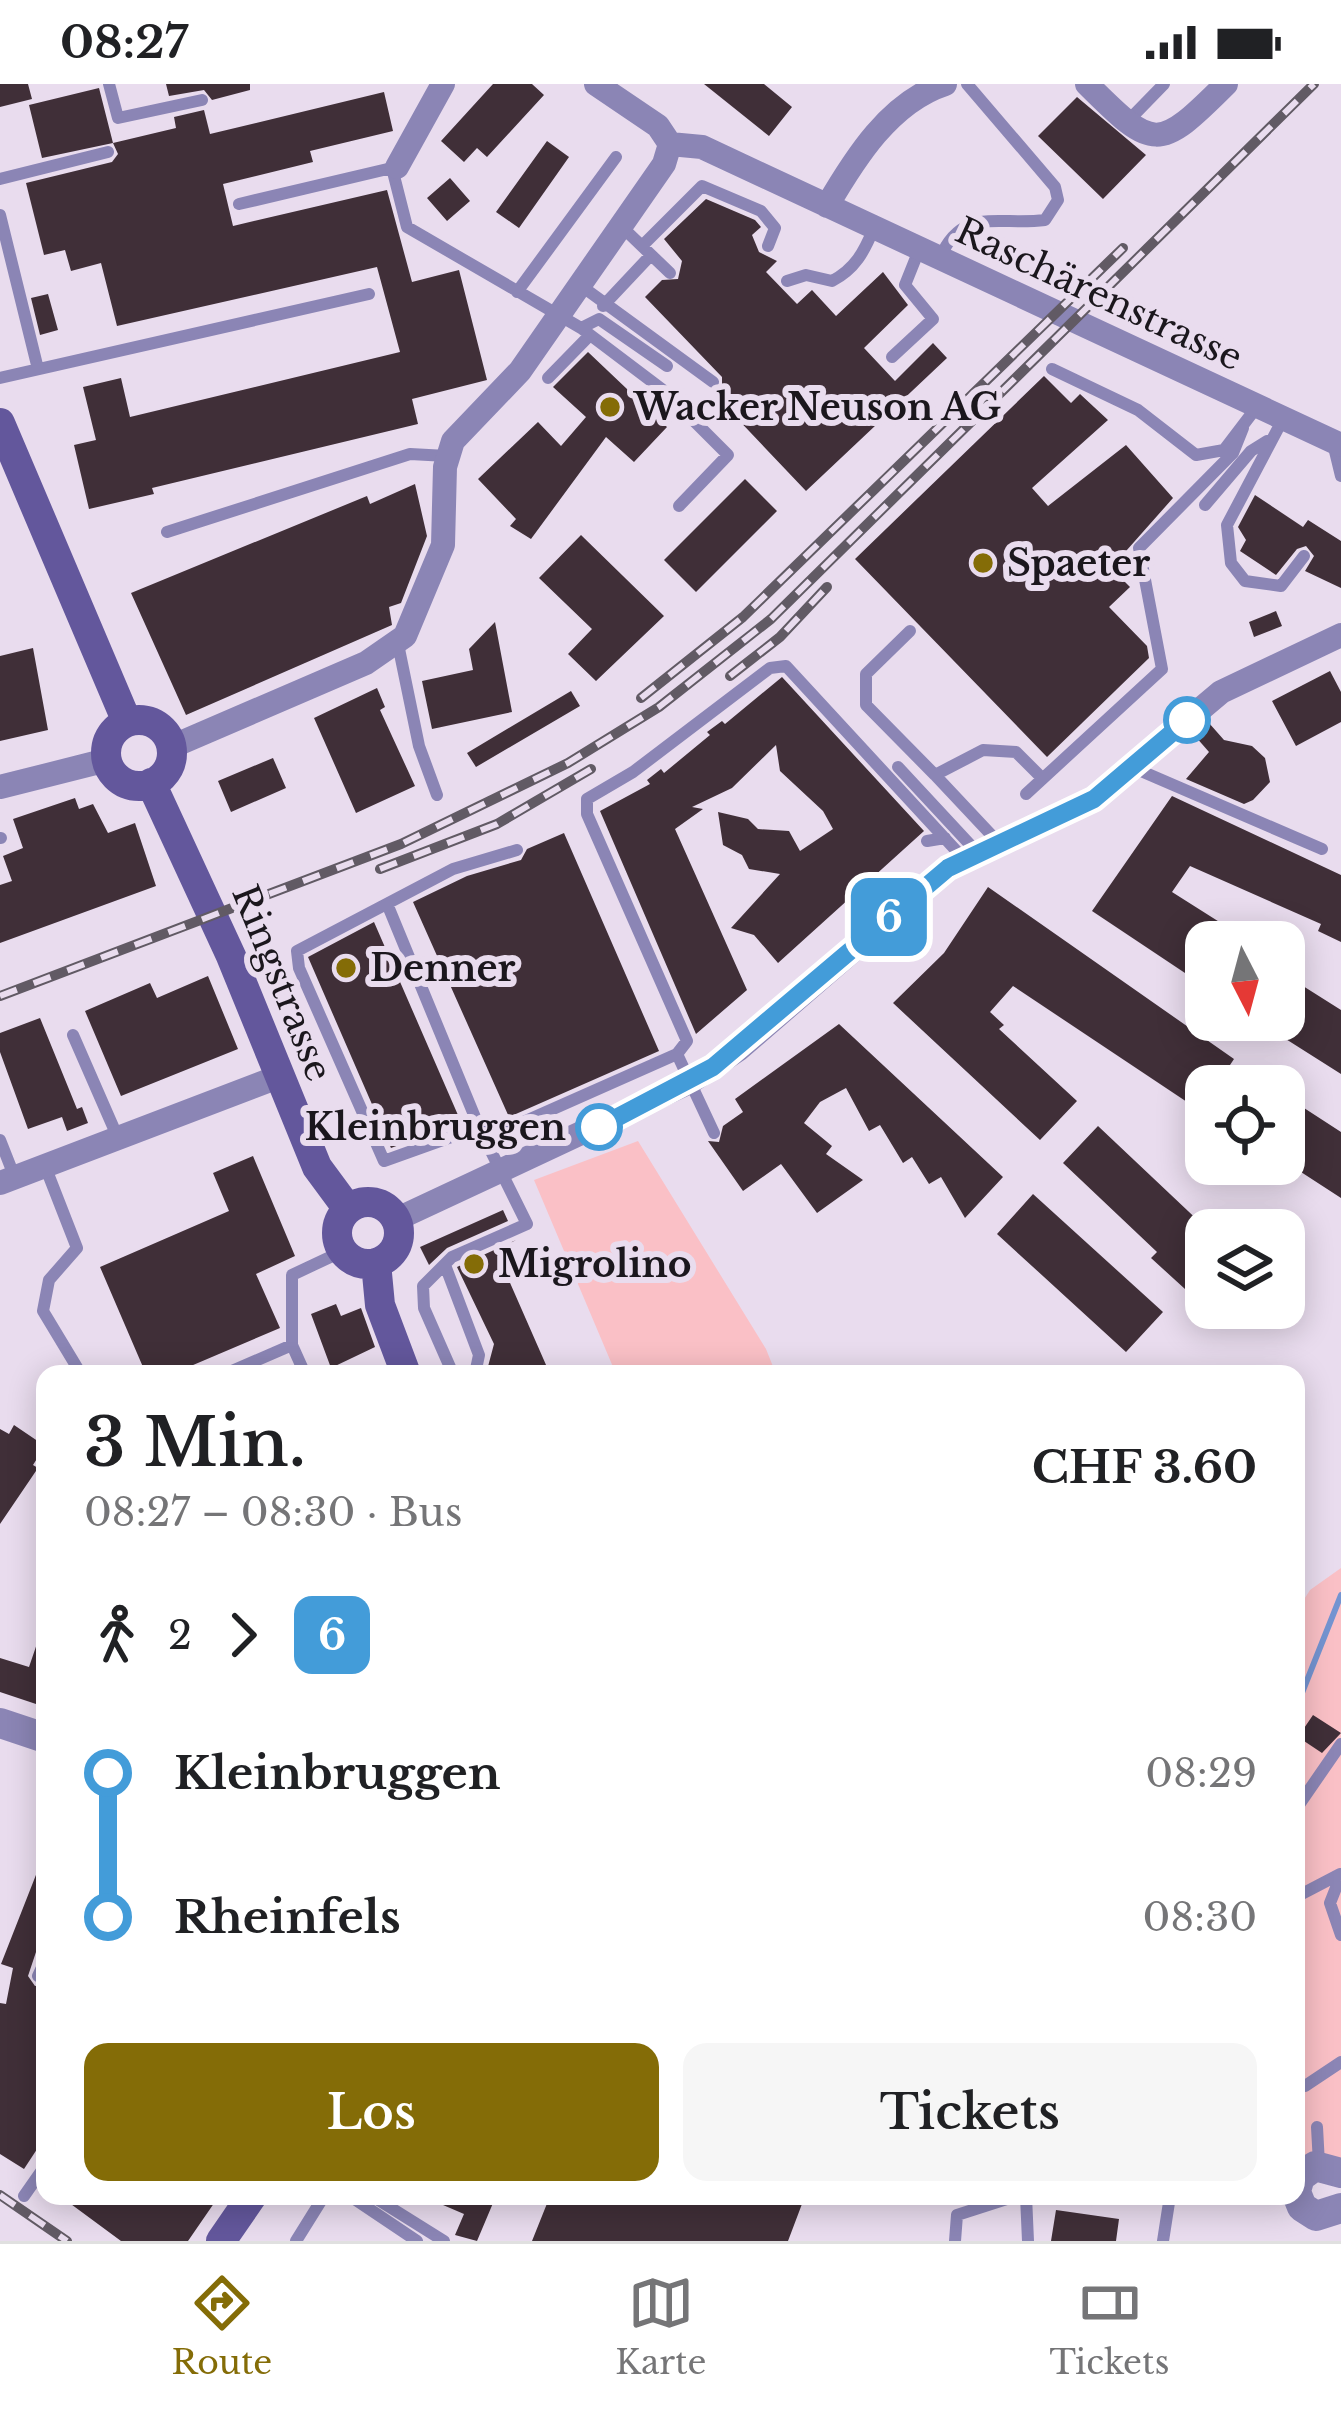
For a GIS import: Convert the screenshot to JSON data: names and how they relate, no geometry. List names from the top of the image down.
{
  "streets": {
    "main road": ["Ringstrasse"],
    "street": ["Raschärenstrasse"]
  },
  "places": [
    "Wacker Neuson AG",
    "Spaeter",
    "Denner",
    "Kleinbruggen",
    "Migrolino"
  ],
  "lines": ["bus line 6"],
  "north": "bottom",
  "page": {
    "status": "08:27",
    "on_map": "6",
    "heading": ["3 Min.", "08:27 – 08:30 · Bus", "CHF 3.60"],
    "legs": ["2", "6"],
    "list": [
      {
        "name": "Kleinbruggen",
        "value": "08:29"
      },
      {
        "name": "Rheinfels",
        "value": "08:30"
      }
    ],
    "buttons": ["Los", "Tickets"],
    "tabs": ["Route", "Karte", "Tickets"]
  }
}
